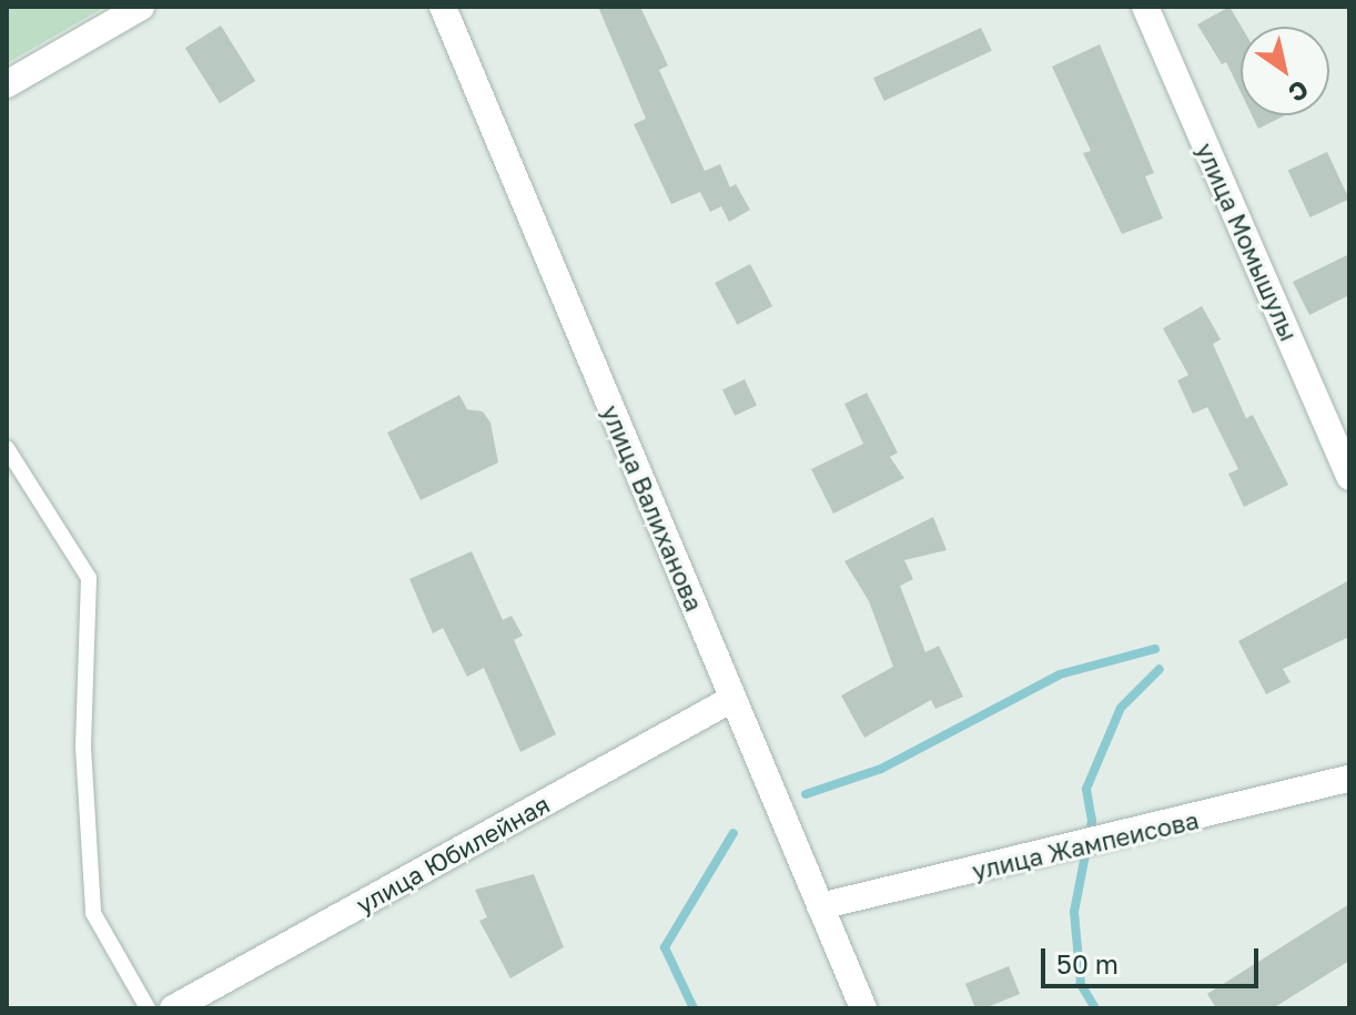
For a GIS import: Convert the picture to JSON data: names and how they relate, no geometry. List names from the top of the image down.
{
  "streets": {
    "street": [
      "улица Момышулы",
      "улица Валиханова",
      "улица Жампеисова",
      "улица Юбилейная"
    ]
  },
  "crossings": [
    ["улица Валиханова", "улица Жампеисова"],
    ["улица Валиханова", "улица Юбилейная"]
  ],
  "scale_bar": "50 m",
  "north": "bottom right"
}
